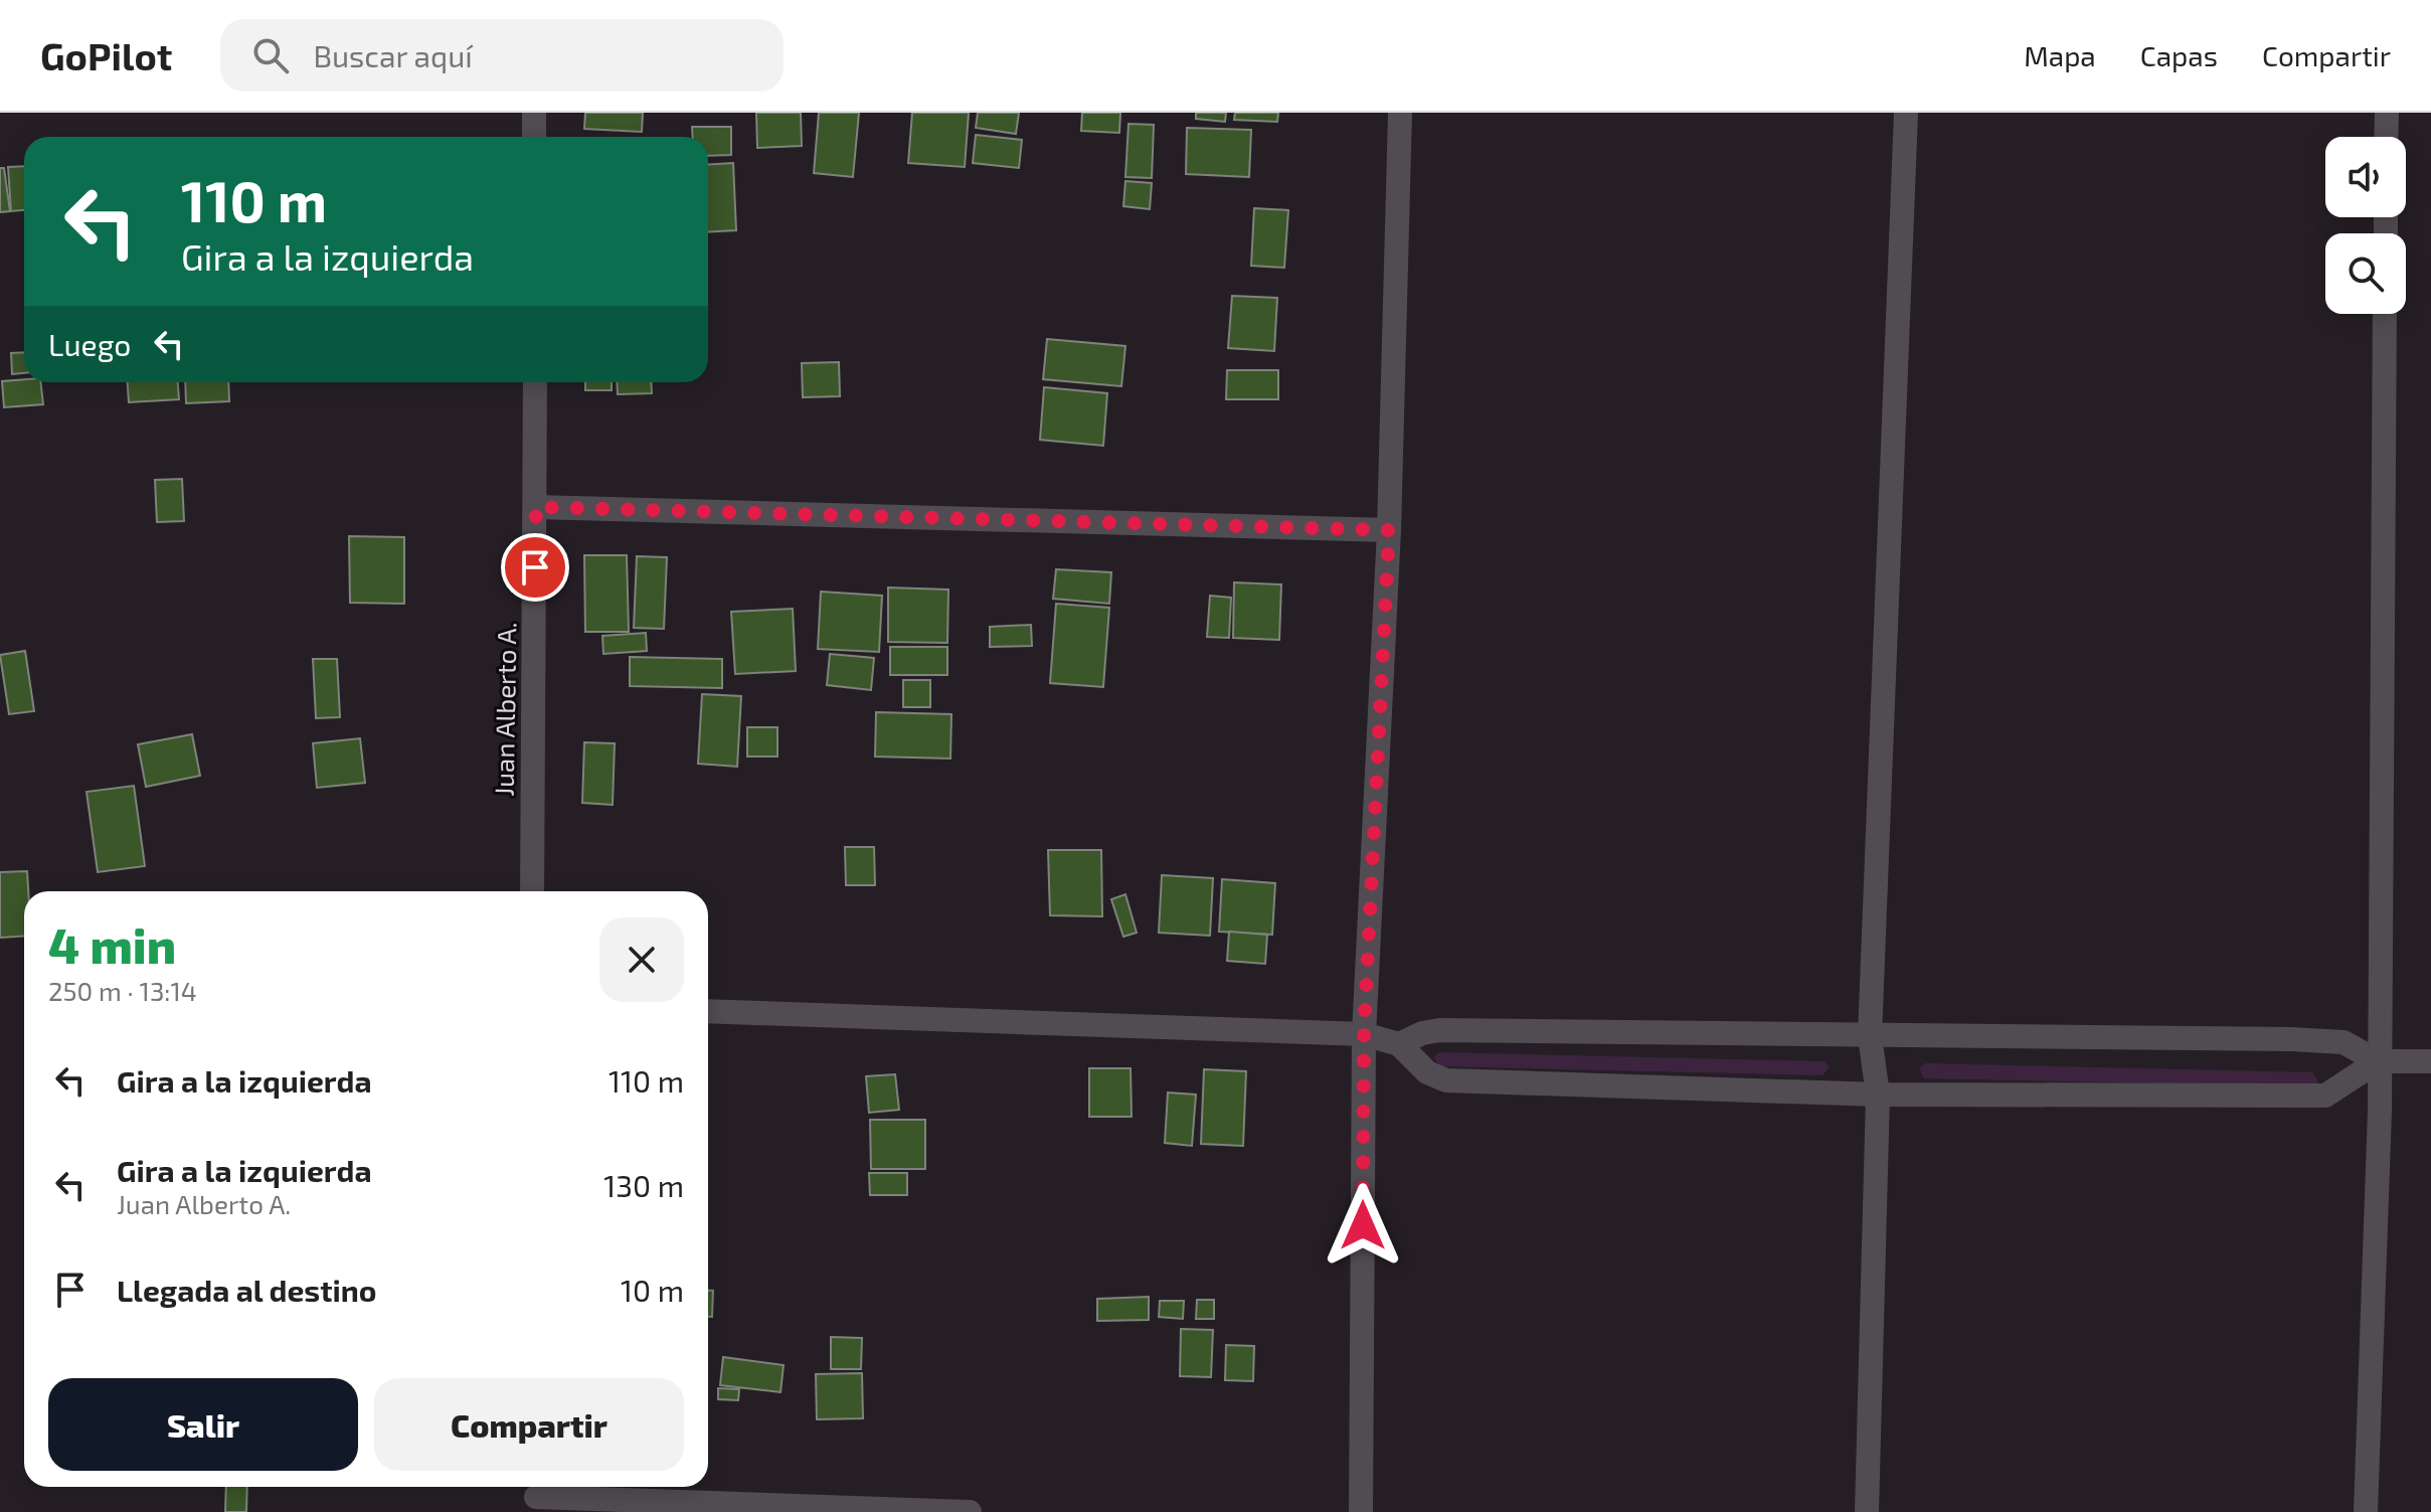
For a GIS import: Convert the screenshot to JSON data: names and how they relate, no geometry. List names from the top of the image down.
{
  "streets": {
    "street": ["Juan Alberto A."]
  },
  "page": {
    "header": "GoPilot",
    "search": "Buscar aquí",
    "nav": ["Mapa", "Capas", "Compartir"],
    "turn": ["110 m", "Gira a la izquierda"],
    "then": "Luego",
    "heading": ["4 min", "250 m · 13:14"],
    "list": [
      {
        "name": "Gira a la izquierda",
        "value": "110 m"
      },
      {
        "name": "Gira a la izquierda",
        "note": "Juan Alberto A.",
        "value": "130 m"
      },
      {
        "name": "Llegada al destino",
        "value": "10 m"
      }
    ],
    "buttons": ["Salir", "Compartir"]
  }
}
